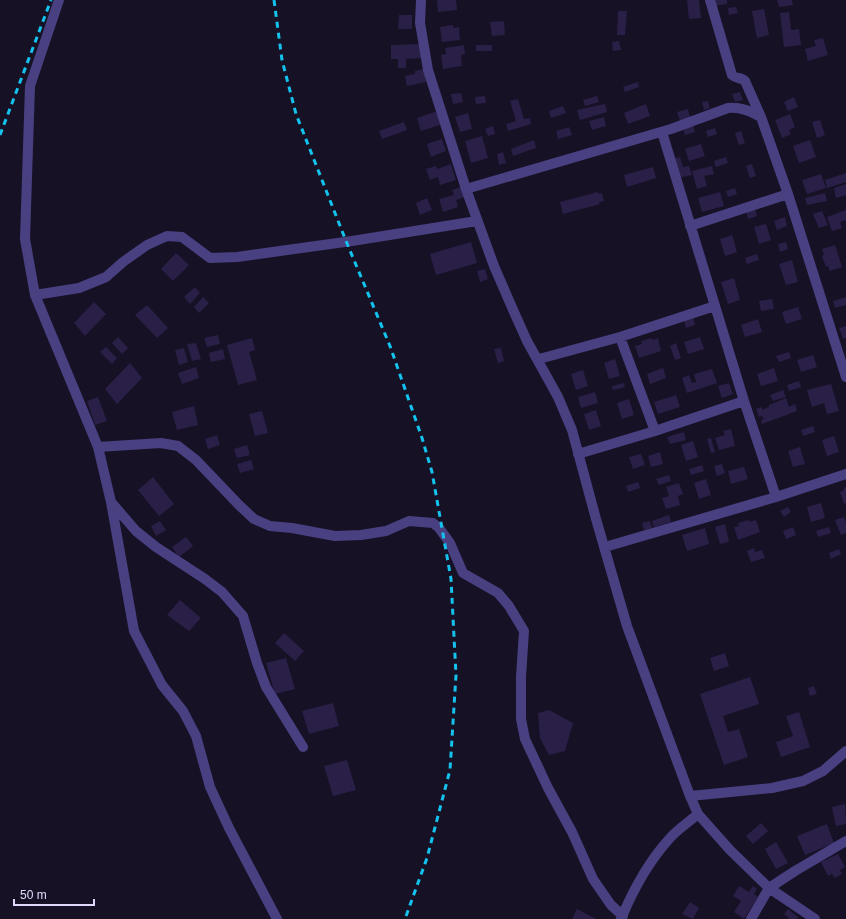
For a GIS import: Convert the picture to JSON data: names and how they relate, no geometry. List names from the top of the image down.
{
  "scale_bar": "50 m"
}
